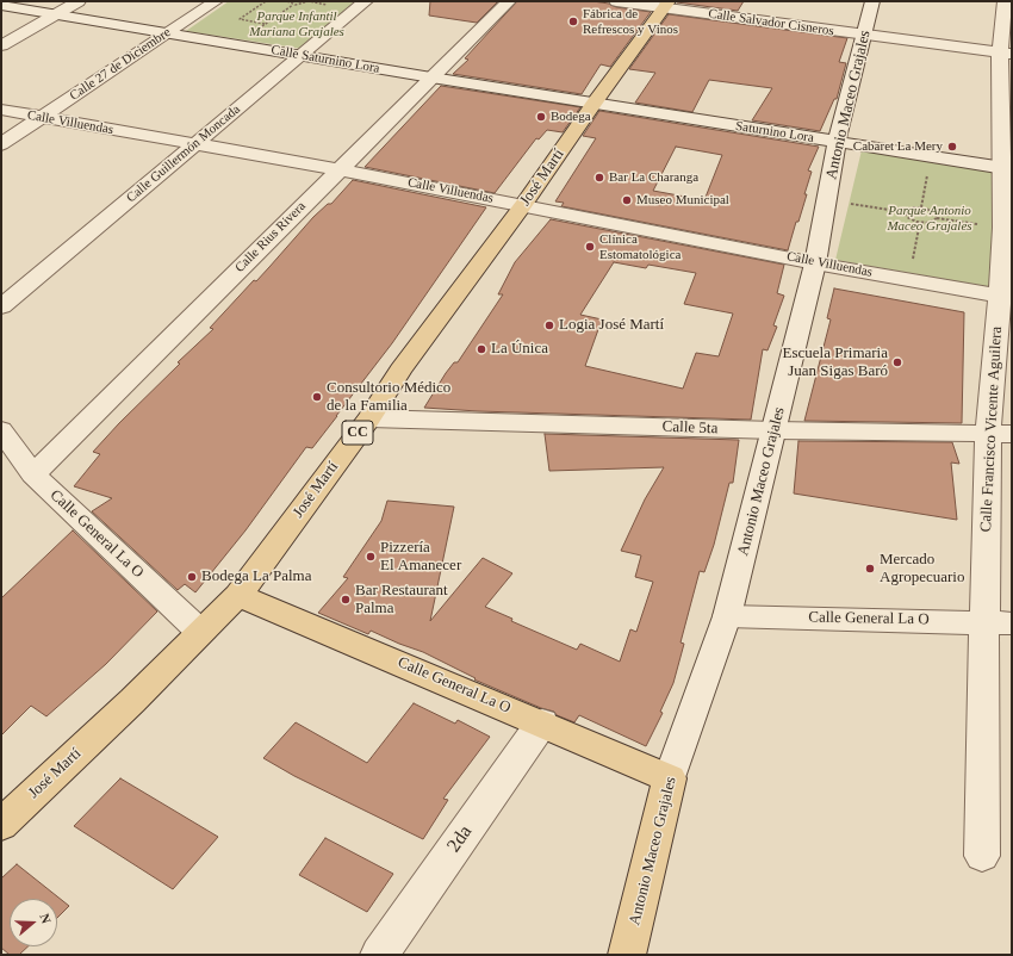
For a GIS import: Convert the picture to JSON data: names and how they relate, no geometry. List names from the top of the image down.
{
  "streets": {
    "main road": [
      "Antonio Maceo Grajales",
      "José Martí",
      "CC",
      "Calle General La O"
    ],
    "street": [
      "Calle Salvador Cisneros",
      "Calle Saturnino Lora",
      "Calle 27 de Diciembre",
      "Calle Villuendas",
      "Saturnino Lora",
      "Calle Guillermón Moncada",
      "Calle Rius Rivera",
      "Calle 5ta",
      "Calle Francisco Vicente Aguilera",
      "2da"
    ]
  },
  "crossings": [
    ["Calle Salvador Cisneros", "Antonio Maceo Grajales"],
    ["Calle Salvador Cisneros", "José Martí"],
    ["Calle Salvador Cisneros", "Calle Francisco Vicente Aguilera"],
    ["Calle Saturnino Lora", "Calle 27 de Diciembre"],
    ["Calle Saturnino Lora", "Saturnino Lora"],
    ["Calle Saturnino Lora", "Calle Guillermón Moncada"],
    ["Calle Saturnino Lora", "José Martí"],
    ["Calle Saturnino Lora", "Calle Rius Rivera"],
    ["Calle 27 de Diciembre", "Calle Villuendas"],
    ["Antonio Maceo Grajales", "Calle Villuendas"],
    ["Antonio Maceo Grajales", "Saturnino Lora"],
    ["Antonio Maceo Grajales", "Calle 5ta"],
    ["Antonio Maceo Grajales", "Calle General La O"],
    ["Calle Villuendas", "Calle Guillermón Moncada"],
    ["Calle Villuendas", "José Martí"],
    ["Calle Villuendas", "Calle Rius Rivera"],
    ["Calle Villuendas", "Calle Francisco Vicente Aguilera"],
    ["Saturnino Lora", "José Martí"],
    ["Saturnino Lora", "Calle Francisco Vicente Aguilera"],
    ["José Martí", "Calle 5ta"],
    ["José Martí", "Calle General La O"],
    ["Calle Rius Rivera", "Calle General La O"],
    ["Calle 5ta", "Calle Francisco Vicente Aguilera"],
    ["Calle Francisco Vicente Aguilera", "Calle General La O"],
    ["Calle General La O", "2da"]
  ],
  "parks": ["Parque Infantil Mariana Grajales", "Parque Antonio Maceo Grajales"],
  "places": [
    "Fábrica de Refrescos y Vinos",
    "Bodega",
    "Cabaret La Mery",
    "Bar La Charanga",
    "Museo Municipal",
    "Clínica Estomatológica",
    "Logia José Martí",
    "La Única",
    "Escuela Primaria Juan Sigas Baró",
    "Consultorio Médico de la Familia",
    "Pizzería El Amanecer",
    "Mercado Agropecuario",
    "Bodega La Palma",
    "Bar Restaurant Palma"
  ],
  "north": "right"
}
